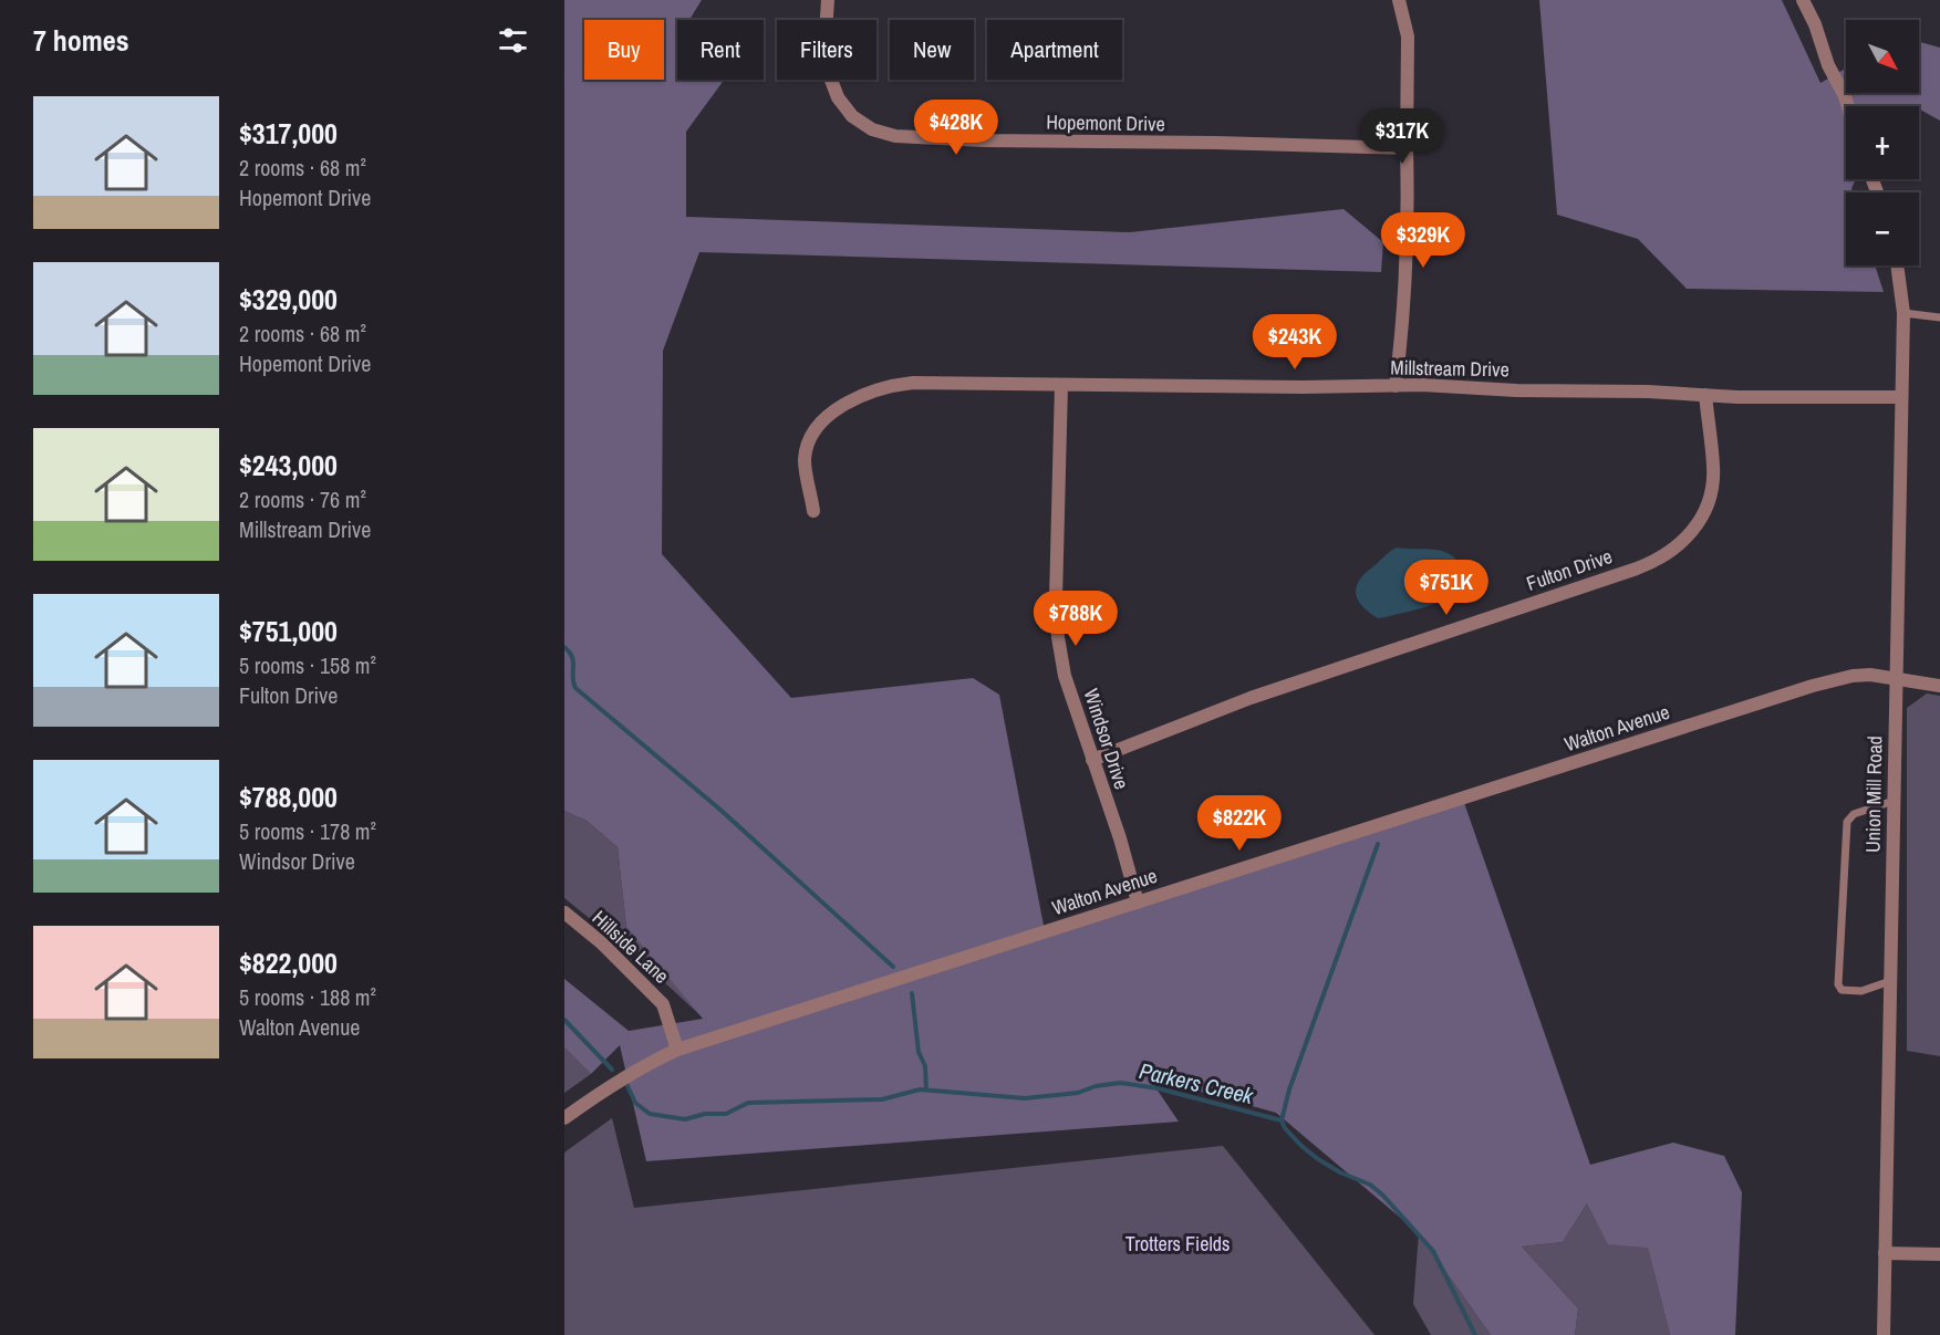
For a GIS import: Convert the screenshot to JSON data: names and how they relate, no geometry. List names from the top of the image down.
{
  "streets": {
    "street": [
      "Hopemont Drive",
      "Millstream Drive",
      "Fulton Drive",
      "Walton Avenue",
      "Windsor Drive",
      "Union Mill Road",
      "Hillside Lane"
    ]
  },
  "crossings": [
    ["Millstream Drive", "Fulton Drive"],
    ["Millstream Drive", "Windsor Drive"],
    ["Millstream Drive", "Union Mill Road"],
    ["Fulton Drive", "Windsor Drive"],
    ["Walton Avenue", "Windsor Drive"],
    ["Walton Avenue", "Union Mill Road"],
    ["Walton Avenue", "Hillside Lane"]
  ],
  "water": ["Parkers Creek"],
  "parks": ["Trotters Fields"],
  "north": "bottom right",
  "page": {
    "heading": "7 homes",
    "map_buttons": ["+", "−"],
    "chip": [
      "Buy",
      "Rent",
      "Filters",
      "New",
      "Apartment"
    ],
    "list": [
      {
        "name": "$317,000",
        "note": "2 rooms · 68 m² · Hopemont Drive"
      },
      {
        "name": "$329,000",
        "note": "2 rooms · 68 m² · Hopemont Drive"
      },
      {
        "name": "$243,000",
        "note": "2 rooms · 76 m² · Millstream Drive"
      },
      {
        "name": "$751,000",
        "note": "5 rooms · 158 m² · Fulton Drive"
      },
      {
        "name": "$788,000",
        "note": "5 rooms · 178 m² · Windsor Drive"
      },
      {
        "name": "$822,000",
        "note": "5 rooms · 188 m² · Walton Avenue"
      }
    ],
    "price": [
      "$428K",
      "$317K",
      "$329K",
      "$243K",
      "$751K",
      "$788K",
      "$822K"
    ]
  }
}
